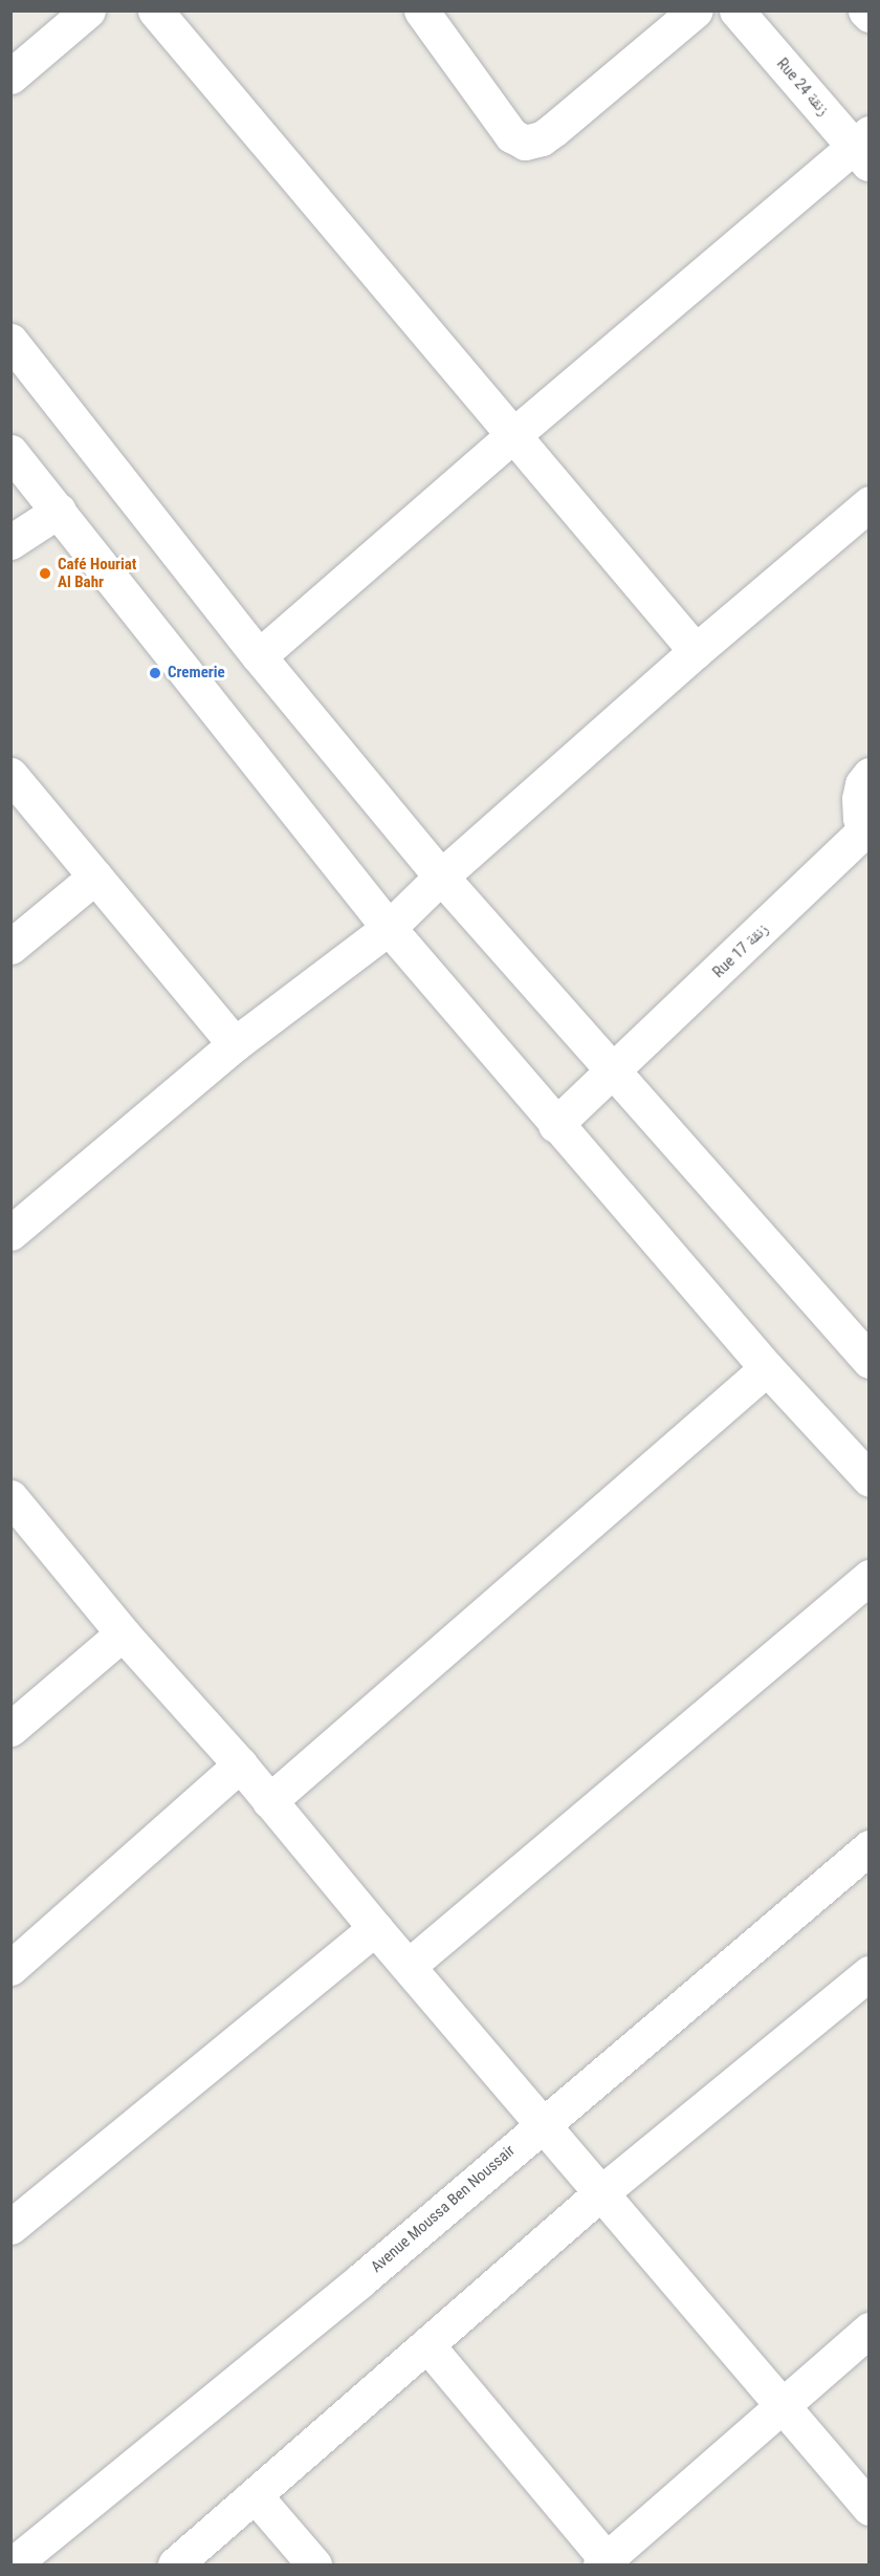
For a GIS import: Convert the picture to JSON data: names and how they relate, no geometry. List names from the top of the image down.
{
  "streets": {
    "street": ["Rue 24 زنقة", "Rue 17 زنقة", "Avenue Moussa Ben Noussair"]
  },
  "places": ["Café Houriat Al Bahr", "Cremerie"]
}
